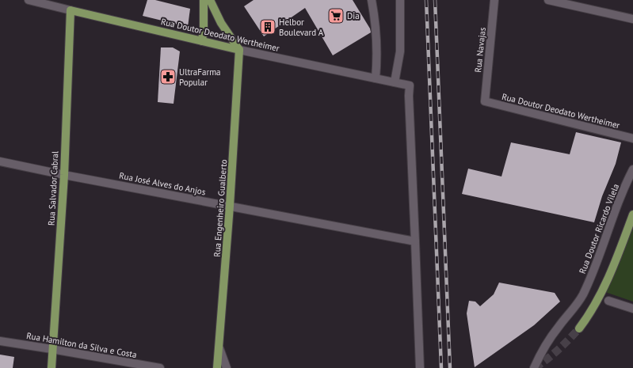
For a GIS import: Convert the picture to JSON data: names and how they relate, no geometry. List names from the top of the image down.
{
  "streets": {
    "main road": ["Rua Doutor Deodato Wertheimer", "Rua Salvador Cabral", "Rua Engenheiro Gualberto"],
    "street": [
      "Rua Navajas",
      "Rua José Alves do Anjos",
      "Rua Doutor Ricardo Vilela",
      "Rua Hamilton da Silva e Costa"
    ]
  },
  "crossings": [
    ["Rua Doutor Deodato Wertheimer", "Rua Navajas"],
    ["Rua Doutor Deodato Wertheimer", "Rua José Alves do Anjos"],
    ["Rua Doutor Deodato Wertheimer", "Rua Salvador Cabral"],
    ["Rua Doutor Deodato Wertheimer", "Rua Engenheiro Gualberto"],
    ["Rua José Alves do Anjos", "Rua Salvador Cabral"],
    ["Rua José Alves do Anjos", "Rua Engenheiro Gualberto"],
    ["Rua Salvador Cabral", "Rua Hamilton da Silva e Costa"]
  ],
  "places": {
    "supermarket": ["Dia"],
    "building": ["Helbor Boulevard A"],
    "pharmacy": ["UltraFarma Popular"]
  }
}
